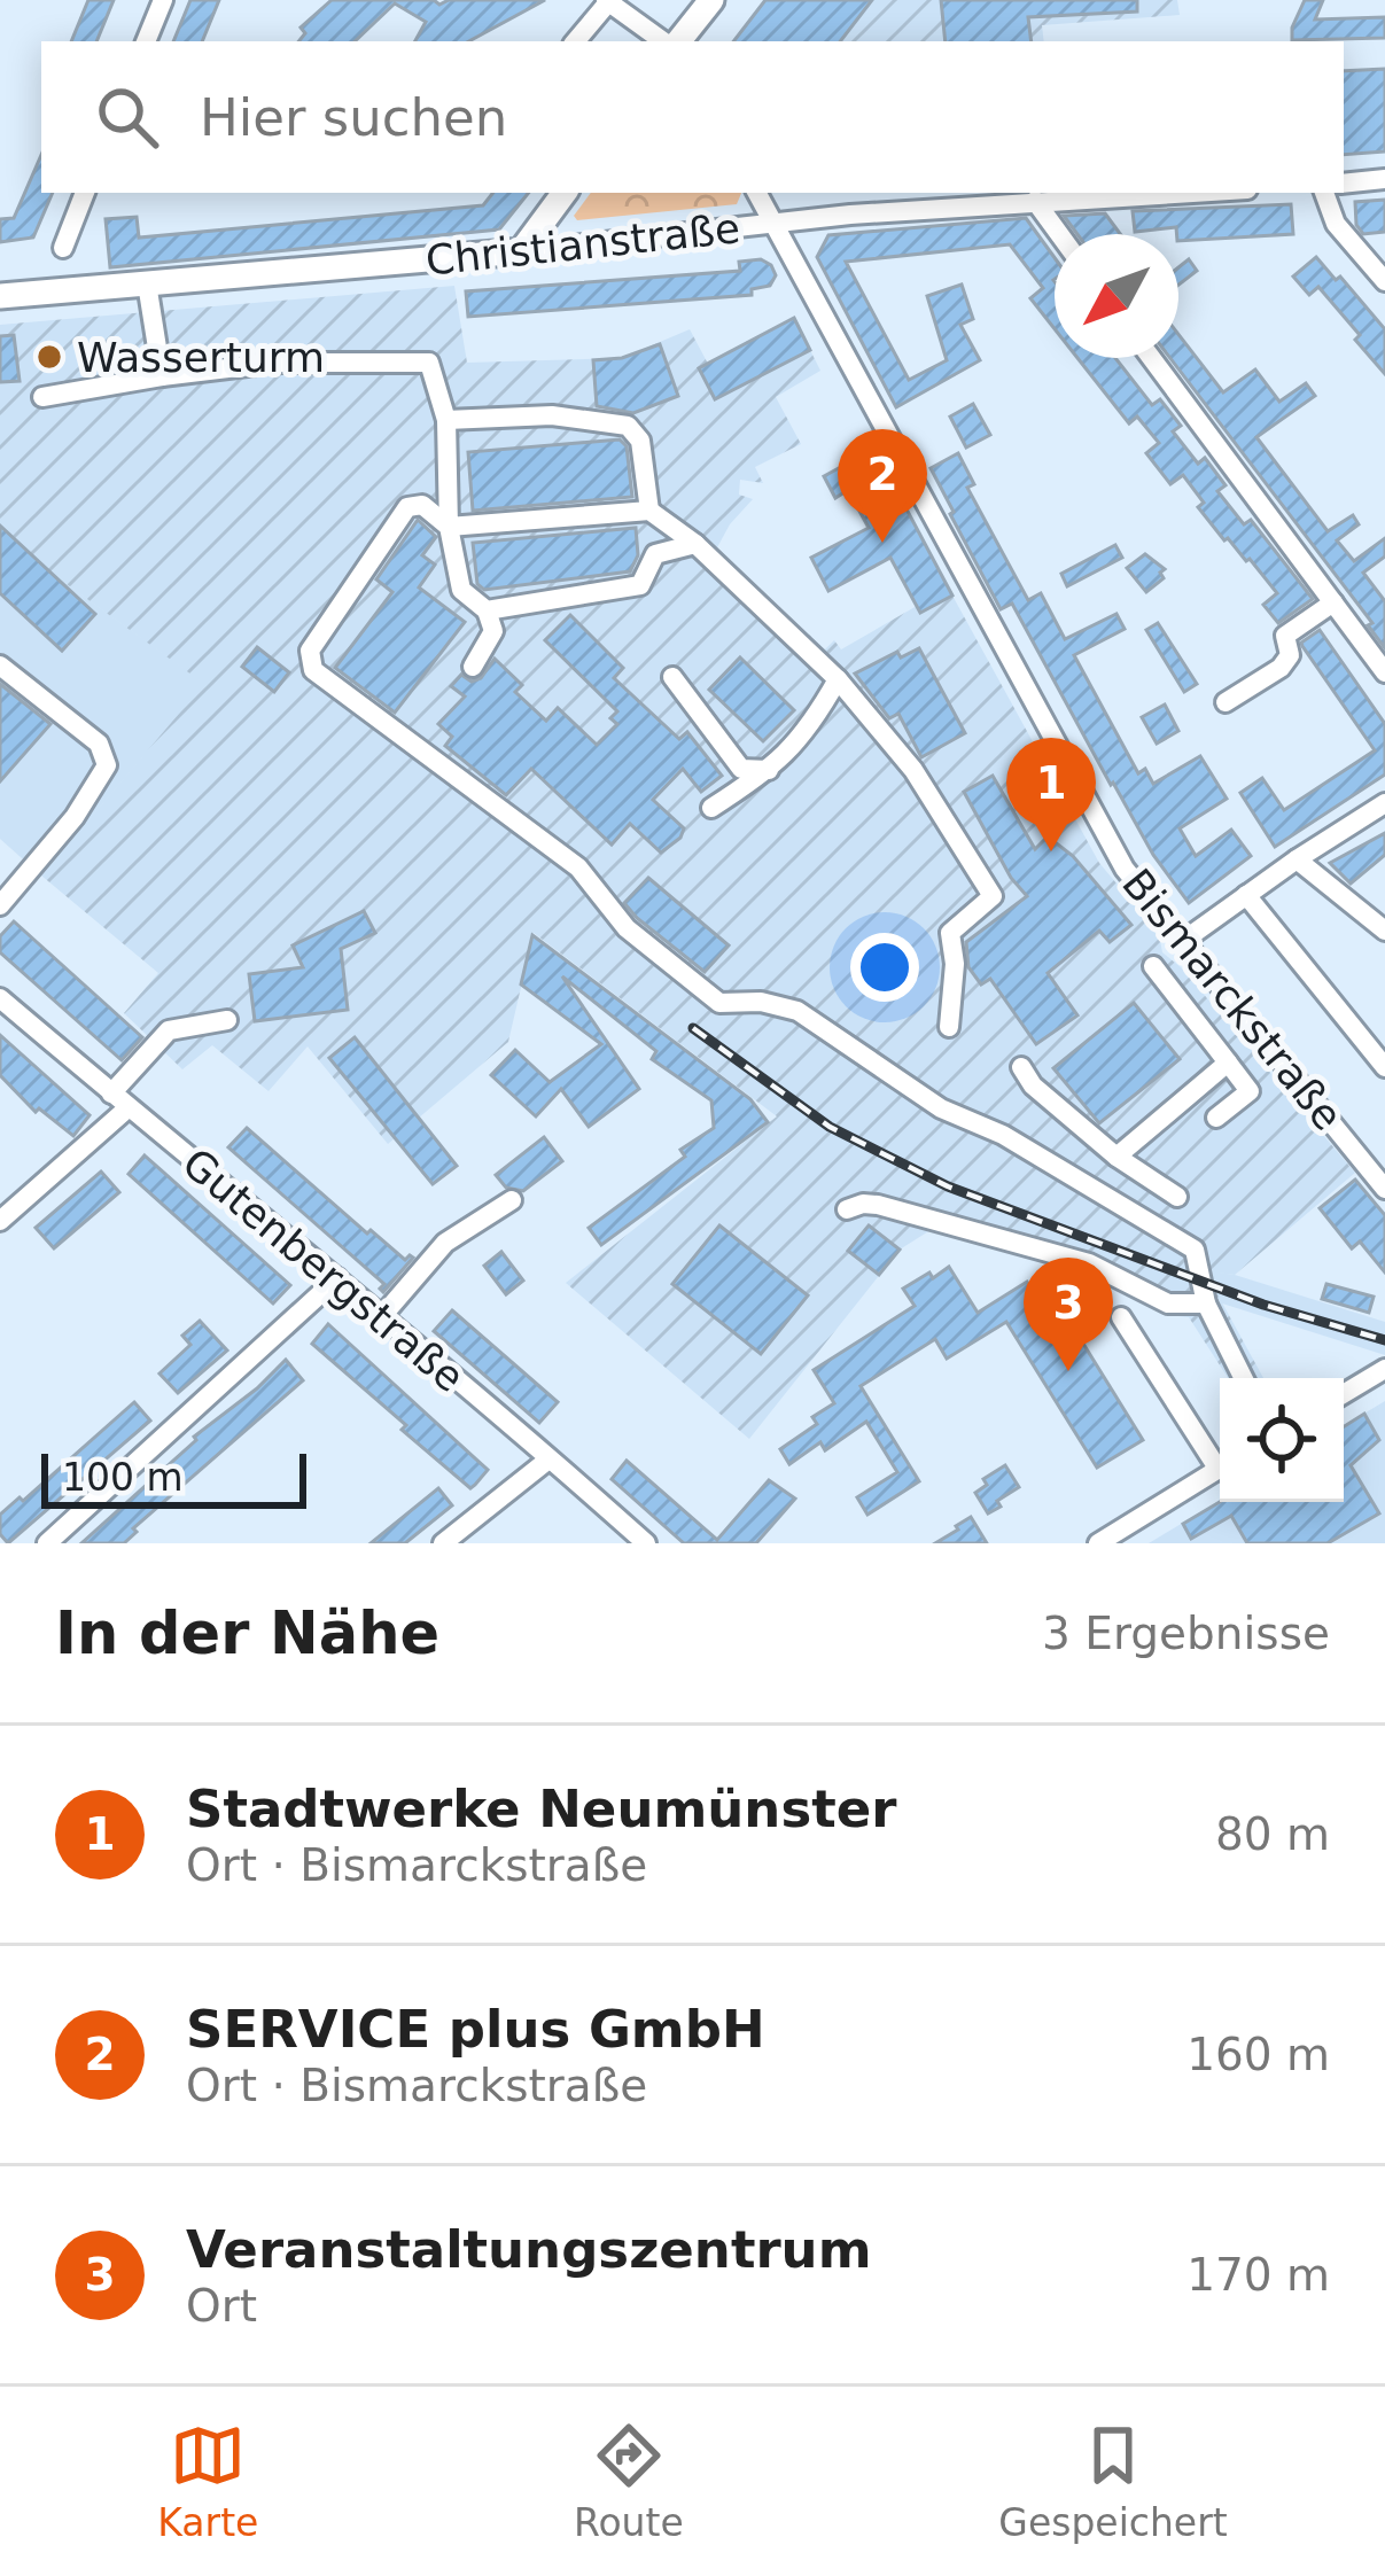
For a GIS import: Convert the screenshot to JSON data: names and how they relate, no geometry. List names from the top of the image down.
{
  "streets": {
    "main road": ["Christianstraße"],
    "street": ["Bismarckstraße", "Gutenbergstraße"]
  },
  "crossings": [
    ["Christianstraße", "Bismarckstraße"]
  ],
  "places": ["Wasserturm"],
  "scale_bar": "100 m",
  "north": "bottom left",
  "page": {
    "search": "Hier suchen",
    "pins": ["2", "1", "3"],
    "scale": "100 m",
    "heading": ["In der Nähe", "3 Ergebnisse"],
    "list": [
      {
        "mark": "1",
        "name": "Stadtwerke Neumünster",
        "note": "Ort · Bismarckstraße",
        "value": "80 m"
      },
      {
        "mark": "2",
        "name": "SERVICE plus GmbH",
        "note": "Ort · Bismarckstraße",
        "value": "160 m"
      },
      {
        "mark": "3",
        "name": "Veranstaltungszentrum",
        "note": "Ort",
        "value": "170 m"
      }
    ],
    "nav": ["Karte", "Route", "Gespeichert"]
  }
}
